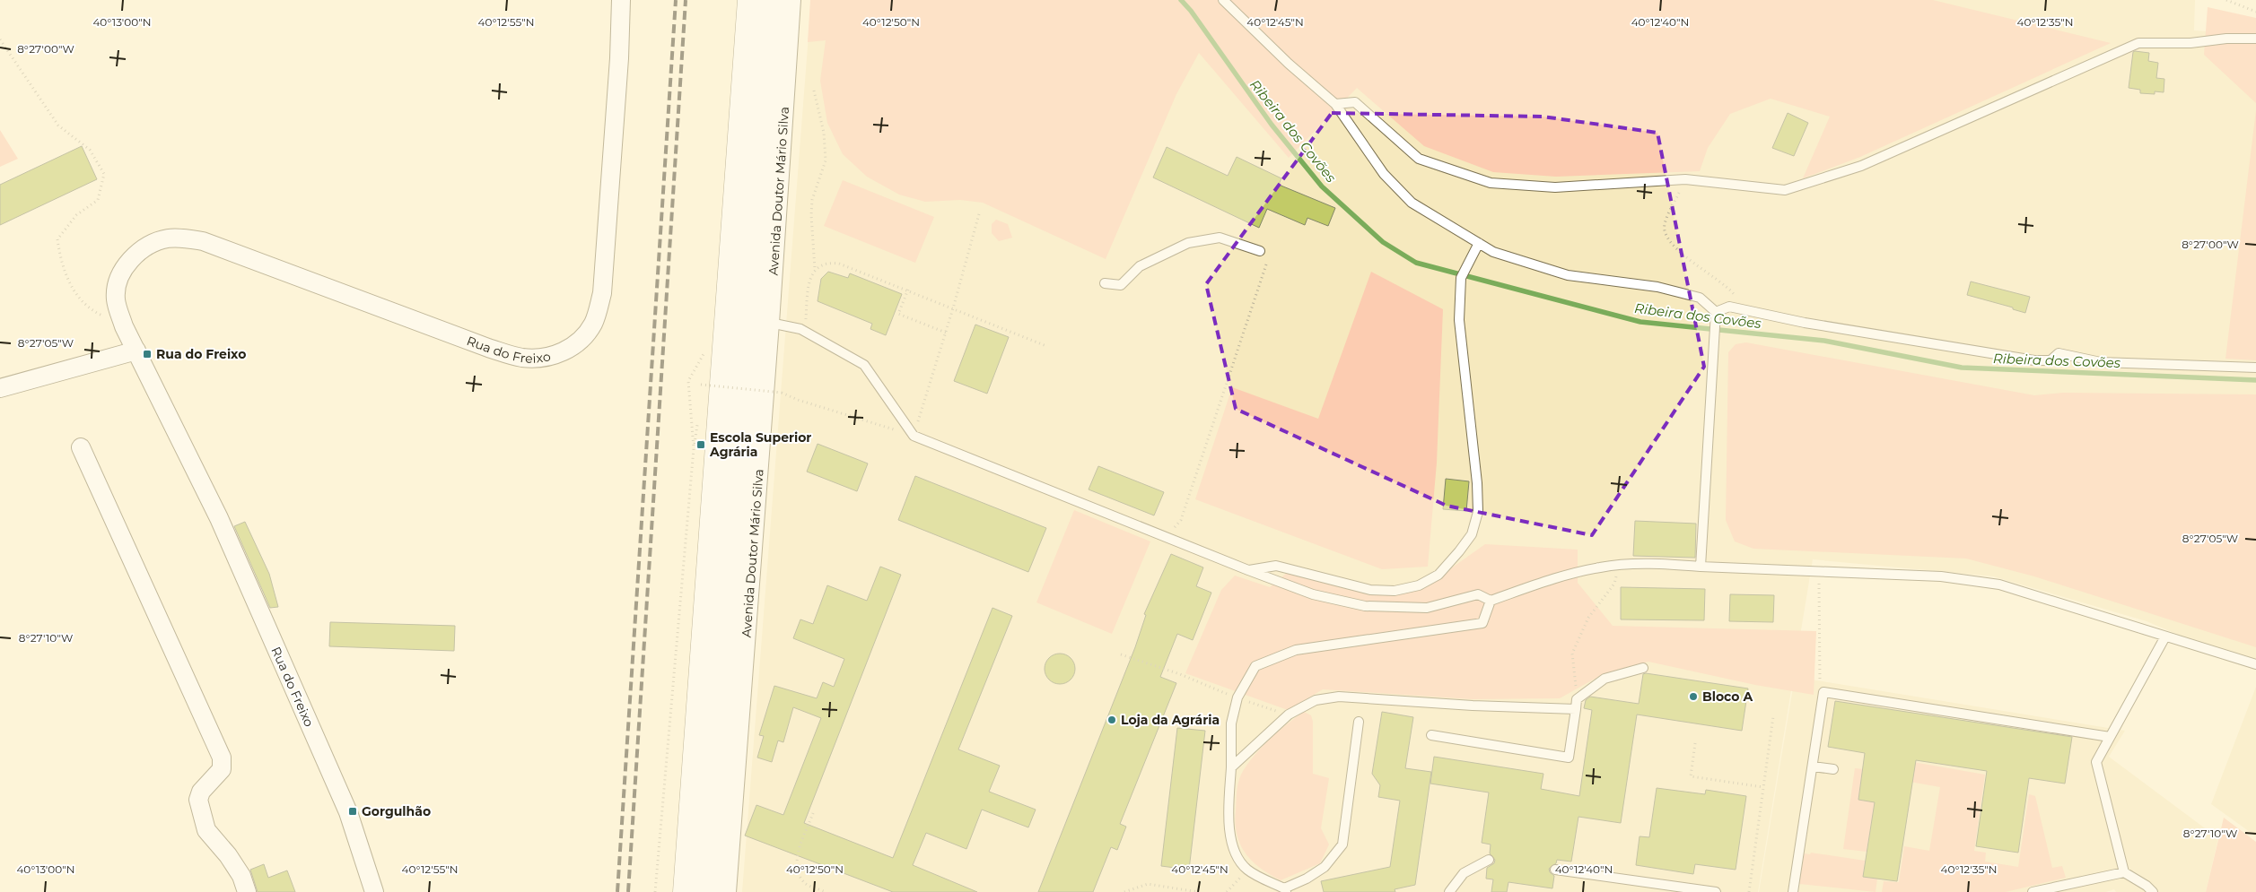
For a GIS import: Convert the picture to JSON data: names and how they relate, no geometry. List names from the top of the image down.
{
  "streets": {
    "street": ["Avenida Doutor Mário Silva", "Rua do Freixo"]
  },
  "water": ["Ribeira dos Covões"],
  "places": {
    "transit": ["Rua do Freixo", "Escola Superior Agrária", "Gorgulhão"],
    "other": ["Bloco A", "Loja da Agrária"]
  },
  "coordinates": [
    "40°13'00\"N",
    "40°12'55\"N",
    "40°12'50\"N",
    "40°12'45\"N",
    "40°12'40\"N",
    "40°12'35\"N",
    "8°27'00\"W",
    "8°27'05\"W",
    "8°27'10\"W"
  ]
}
